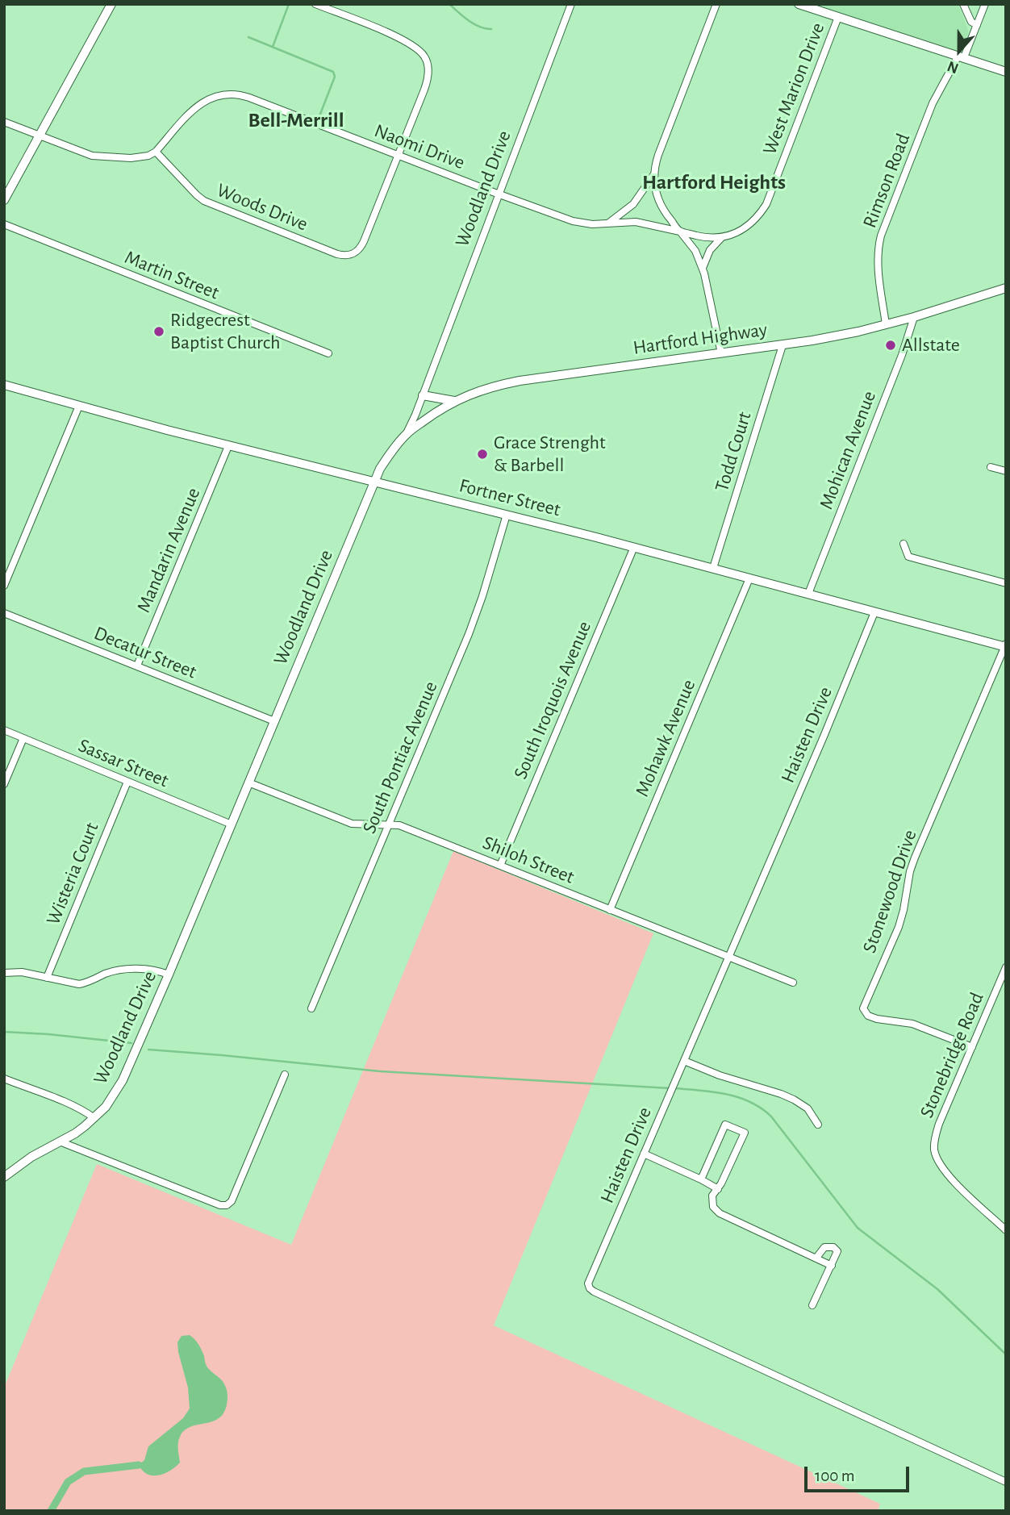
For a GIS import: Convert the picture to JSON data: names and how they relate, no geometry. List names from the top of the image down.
{
  "streets": {
    "main road": ["Woodland Drive", "Hartford Highway", "Fortner Street"],
    "street": [
      "West Marion Drive",
      "Naomi Drive",
      "Rimson Road",
      "Woods Drive",
      "Martin Street",
      "Mohican Avenue",
      "Todd Court",
      "Mandarin Avenue",
      "Decatur Street",
      "South Iroquois Avenue",
      "Haisten Drive",
      "Mohawk Avenue",
      "South Pontiac Avenue",
      "Sassar Street",
      "Shiloh Street",
      "Wisteria Court",
      "Stonewood Drive",
      "Stonebridge Road"
    ]
  },
  "crossings": [
    ["Naomi Drive", "Woodland Drive"],
    ["Naomi Drive", "Woods Drive"],
    ["Rimson Road", "Hartford Highway"],
    ["Woodland Drive", "Hartford Highway"],
    ["Woodland Drive", "Fortner Street"],
    ["Woodland Drive", "Decatur Street"],
    ["Woodland Drive", "Sassar Street"],
    ["Woodland Drive", "Shiloh Street"],
    ["Hartford Highway", "Mohican Avenue"],
    ["Hartford Highway", "Todd Court"],
    ["Mohican Avenue", "Fortner Street"],
    ["Todd Court", "Fortner Street"],
    ["Fortner Street", "Mandarin Avenue"],
    ["Fortner Street", "South Iroquois Avenue"],
    ["Fortner Street", "Haisten Drive"],
    ["Fortner Street", "Mohawk Avenue"],
    ["Fortner Street", "South Pontiac Avenue"],
    ["Fortner Street", "Stonewood Drive"],
    ["Mandarin Avenue", "Decatur Street"],
    ["South Iroquois Avenue", "Shiloh Street"],
    ["Haisten Drive", "Shiloh Street"],
    ["Mohawk Avenue", "Shiloh Street"],
    ["South Pontiac Avenue", "Shiloh Street"],
    ["Sassar Street", "Wisteria Court"],
    ["Stonewood Drive", "Stonebridge Road"]
  ],
  "districts": ["Bell-Merrill", "Hartford Heights"],
  "places": ["Ridgecrest Baptist Church", "Allstate", "Grace Strenght & Barbell"],
  "scale_bar": "100 m",
  "north": "bottom"
}
